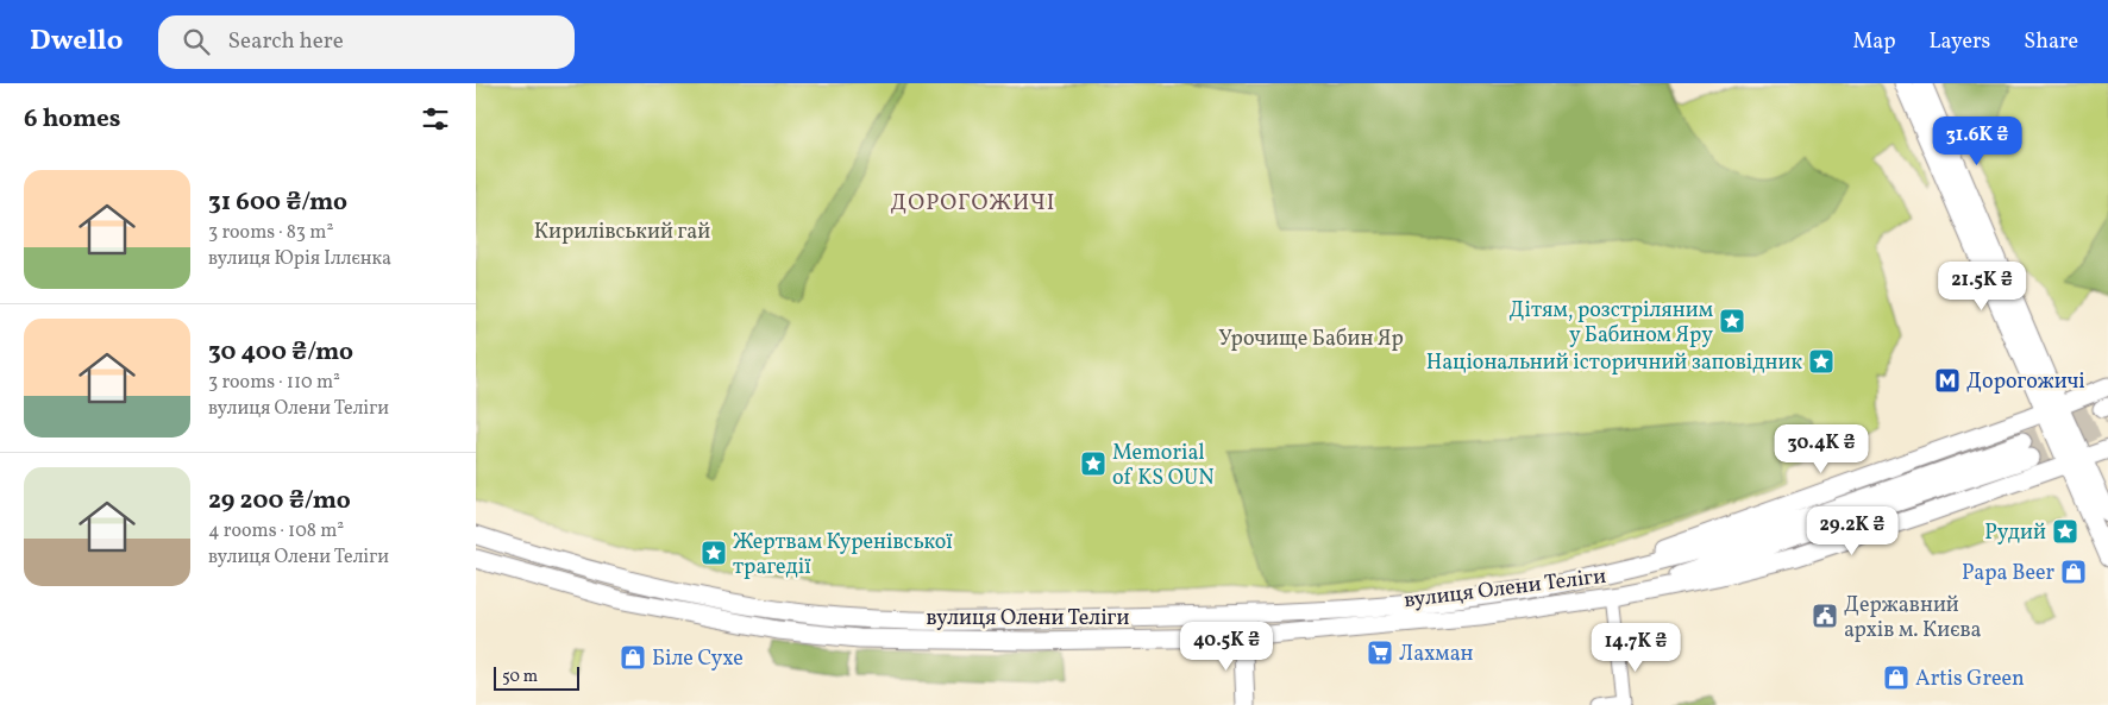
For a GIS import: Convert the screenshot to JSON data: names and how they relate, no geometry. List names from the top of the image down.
{
  "streets": {
    "main road": ["вулиця Олени Теліги"]
  },
  "districts": ["ДОРОГОЖИЧІ"],
  "parks": ["Кирилівський гай", "Урочище Бабин Яр"],
  "places": {
    "place": [
      "Дітям, розстріляним у Бабином Яру",
      "Національний історичний заповідник",
      "Memorial of KS OUN",
      "Рудий",
      "Жертвам Куренівської трагедії"
    ],
    "metro station": ["Дорогожичі"],
    "shop": ["Papa Beer", "Біле Сухе", "Artis Green"],
    "public building": ["Державний архів м. Києва"],
    "supermarket": ["Лахман"]
  },
  "scale_bar": "50 m",
  "page": {
    "header": "Dwello",
    "search": "Search here",
    "nav": ["Map", "Layers", "Share"],
    "heading": "6 homes",
    "price": [
      "31.6K ₴",
      "21.5K ₴",
      "30.4K ₴",
      "29.2K ₴",
      "40.5K ₴",
      "14.7K ₴"
    ],
    "list": [
      {
        "name": "31 600 ₴/mo",
        "note": "3 rooms · 83 m² · вулиця Юрія Іллєнка"
      },
      {
        "name": "30 400 ₴/mo",
        "note": "3 rooms · 110 m² · вулиця Олени Теліги"
      },
      {
        "name": "29 200 ₴/mo",
        "note": "4 rooms · 108 m² · вулиця Олени Теліги"
      }
    ],
    "scale": "50 m"
  }
}
